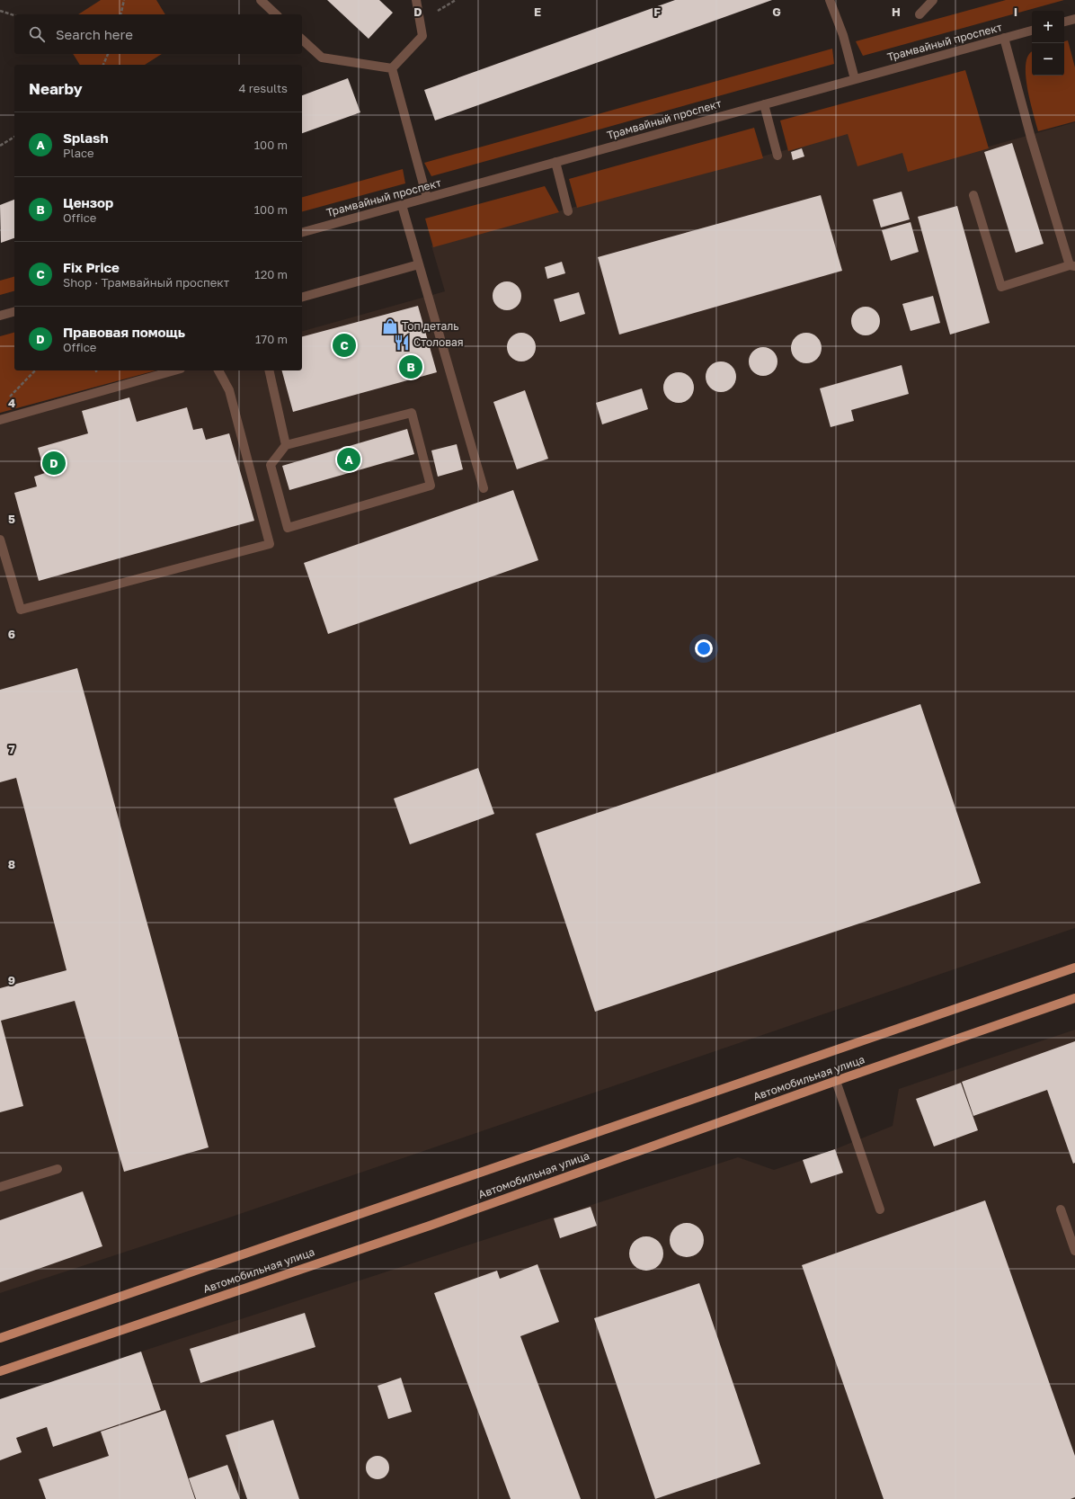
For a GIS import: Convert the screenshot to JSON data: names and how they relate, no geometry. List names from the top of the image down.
{
  "streets": {
    "main road": ["Автомобильная улица"],
    "street": ["Трамвайный проспект"]
  },
  "places": {
    "shop": ["Топ деталь"],
    "restaurant": ["Столовая"]
  },
  "page": {
    "map_buttons": ["+", "−"],
    "search": "Search here",
    "heading": ["Nearby", "4 results"],
    "list": [
      {
        "mark": "A",
        "name": "Splash",
        "note": "Place",
        "value": "100 m"
      },
      {
        "mark": "B",
        "name": "Цензор",
        "note": "Office",
        "value": "100 m"
      },
      {
        "mark": "C",
        "name": "Fix Price",
        "note": "Shop · Трамвайный проспект",
        "value": "120 m"
      },
      {
        "mark": "D",
        "name": "Правовая помощь",
        "note": "Office",
        "value": "170 m"
      }
    ],
    "pins": [
      "C",
      "B",
      "A",
      "D"
    ]
  },
  "grid": {
    "columns": [
      "D",
      "E",
      "F",
      "G",
      "H",
      "I"
    ],
    "rows": [
      "4",
      "5",
      "6",
      "7",
      "8",
      "9"
    ]
  }
}
